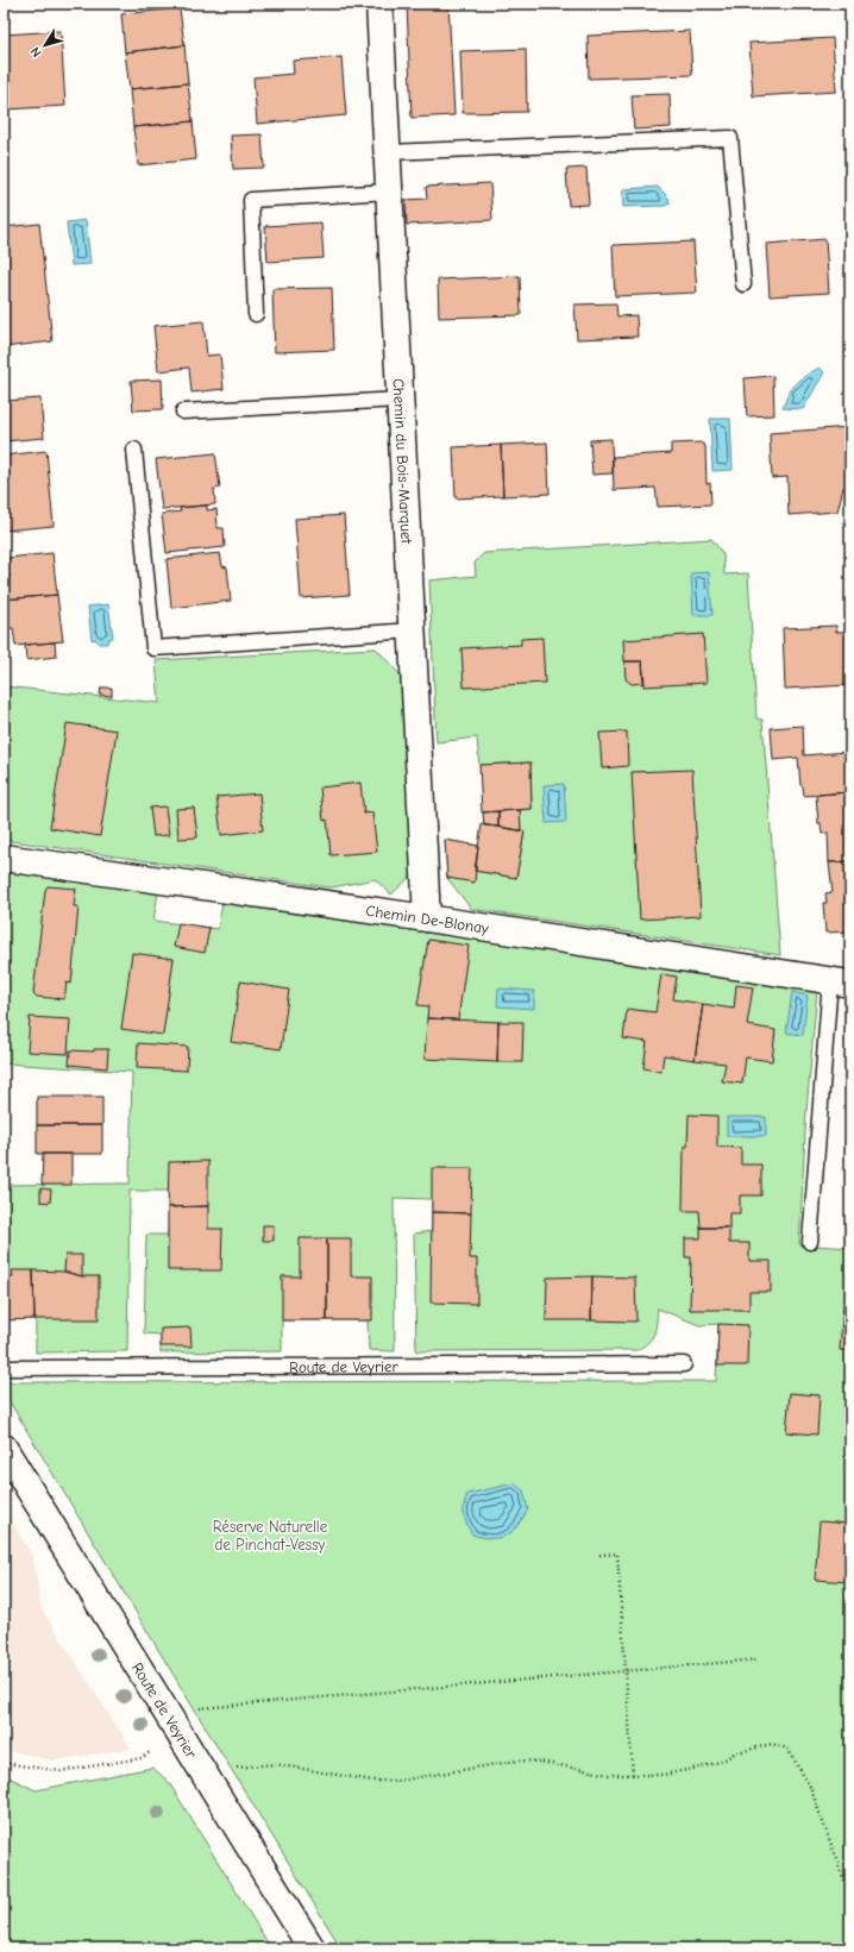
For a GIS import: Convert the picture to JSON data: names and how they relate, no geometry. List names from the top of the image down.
{
  "streets": {
    "street": ["Chemin du Bois-Marquet", "Chemin De-Blonay", "Route de Veyrier"]
  },
  "crossings": [
    ["Chemin du Bois-Marquet", "Chemin De-Blonay"]
  ],
  "parks": ["Réserve Naturelle de Pinchat-Vessy"],
  "north": "bottom left"
}
